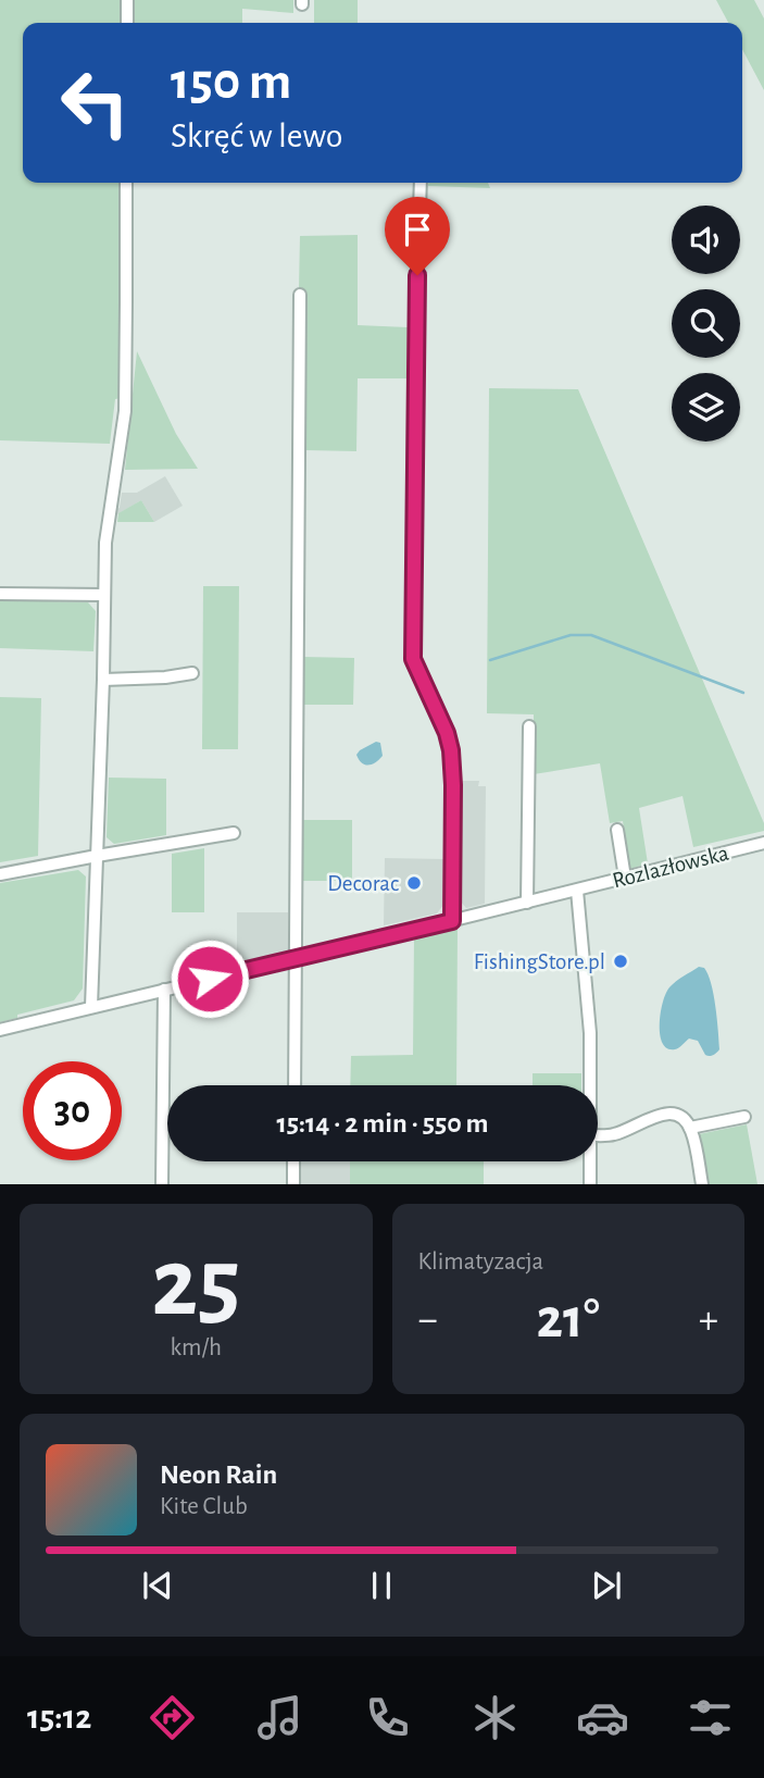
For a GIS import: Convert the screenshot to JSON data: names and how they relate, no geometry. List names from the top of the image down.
{
  "streets": {
    "street": ["Rozlazłowska"]
  },
  "places": ["Decorac", "FishingStore.pl"],
  "page": {
    "turn": ["150 m", "Skręć w lewo"],
    "limit": "30",
    "trip": "15:14 · 2 min · 550 m",
    "tile": [
      ["25", "km/h"],
      "Klimatyzacja"
    ],
    "heat": ["−", "21°", "+"],
    "song": ["Neon Rain", "Kite Club"],
    "tabs": "15:12"
  }
}
